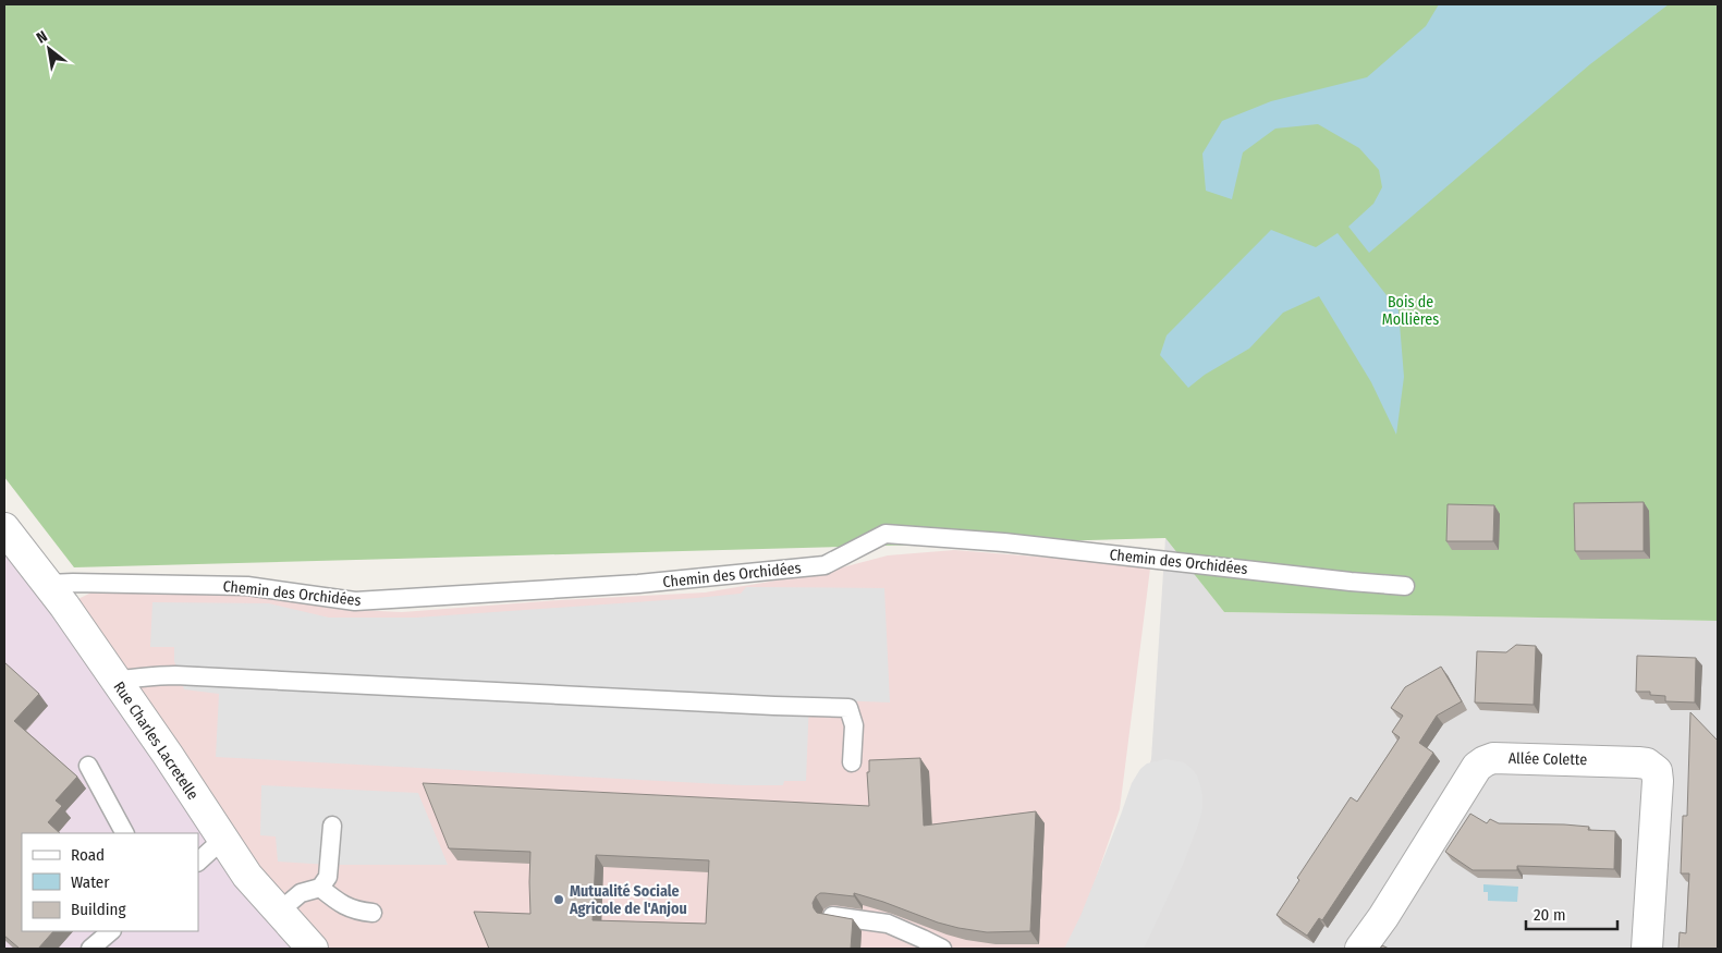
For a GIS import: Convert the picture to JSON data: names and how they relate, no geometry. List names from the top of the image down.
{
  "streets": {
    "street": ["Rue Charles Lacretelle", "Allée Colette"],
    "lane": ["Chemin des Orchidées"]
  },
  "crossings": [
    ["Chemin des Orchidées", "Rue Charles Lacretelle"]
  ],
  "parks": ["Bois de Mollières"],
  "places": ["Mutualité Sociale Agricole de l'Anjou"],
  "legend": ["Road", "Water", "Building"],
  "scale_bar": "20 m",
  "north": "top left"
}
